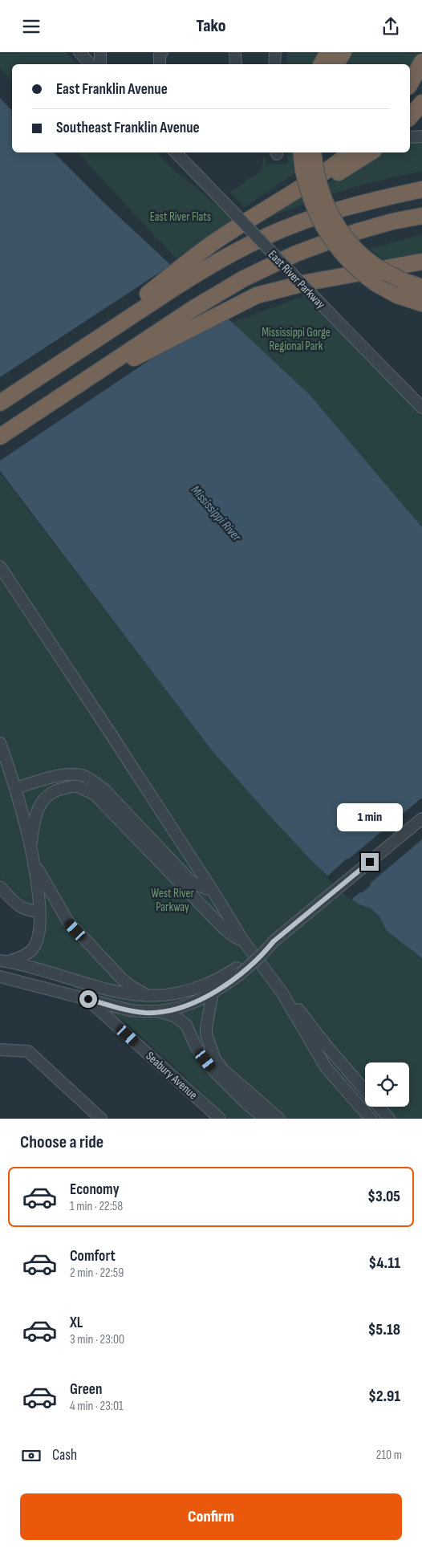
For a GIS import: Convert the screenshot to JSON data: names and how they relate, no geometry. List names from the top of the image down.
{
  "streets": {
    "street": ["East River Parkway", "Seabury Avenue"]
  },
  "water": ["Mississippi River"],
  "parks": ["East River Flats", "Mississippi Gorge Regional Park", "West River Parkway"],
  "page": {
    "header": "Tako",
    "banner": ["East Franklin Avenue", "Southeast Franklin Avenue"],
    "bubble": "1 min",
    "heading": "Choose a ride",
    "list": [
      {
        "name": "Economy",
        "note": "1 min · 22:58",
        "value": "$3.05"
      },
      {
        "name": "Comfort",
        "note": "2 min · 22:59",
        "value": "$4.11"
      },
      {
        "name": "XL",
        "note": "3 min · 23:00",
        "value": "$5.18"
      },
      {
        "name": "Green",
        "note": "4 min · 23:01",
        "value": "$2.91"
      }
    ],
    "pay": ["Cash", "210 m"],
    "buttons": "Confirm"
  }
}
